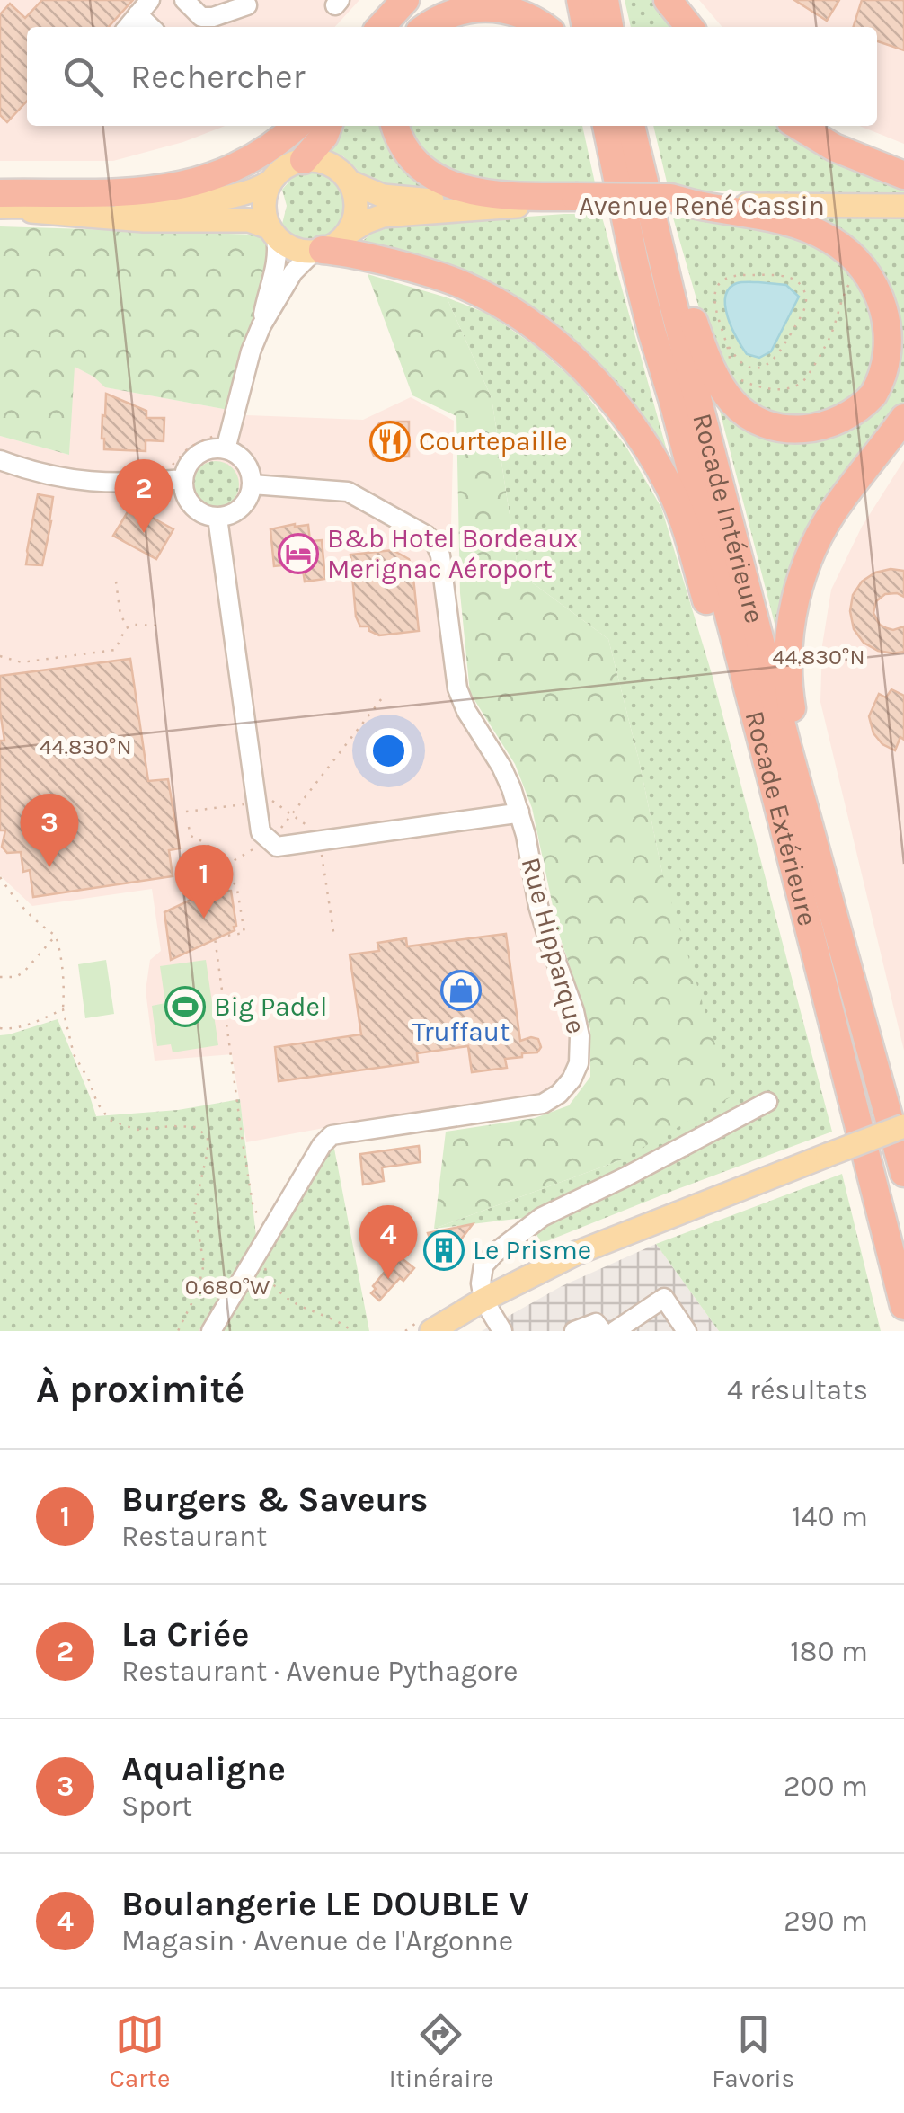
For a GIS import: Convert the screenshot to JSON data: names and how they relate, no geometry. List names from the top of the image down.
{
  "streets": {
    "highway": ["Rocade Intérieure", "Rocade Extérieure"],
    "main road": ["Avenue René Cassin"],
    "street": ["Rue Hipparque"]
  },
  "places": {
    "restaurant": ["Courtepaille"],
    "hotel": ["B&b Hotel Bordeaux Merignac Aéroport"],
    "shop": ["Truffaut"],
    "sports": ["Big Padel"],
    "building": ["Le Prisme"]
  },
  "page": {
    "search": "Rechercher",
    "pins": [
      "2",
      "3",
      "1",
      "4"
    ],
    "heading": ["À proximité", "4 résultats"],
    "list": [
      {
        "mark": "1",
        "name": "Burgers & Saveurs",
        "note": "Restaurant",
        "value": "140 m"
      },
      {
        "mark": "2",
        "name": "La Criée",
        "note": "Restaurant · Avenue Pythagore",
        "value": "180 m"
      },
      {
        "mark": "3",
        "name": "Aqualigne",
        "note": "Sport",
        "value": "200 m"
      },
      {
        "mark": "4",
        "name": "Boulangerie LE DOUBLE V",
        "note": "Magasin · Avenue de l'Argonne",
        "value": "290 m"
      }
    ],
    "nav": ["Carte", "Itinéraire", "Favoris"]
  },
  "coordinates": ["44.830°N", "0.680°W"]
}
